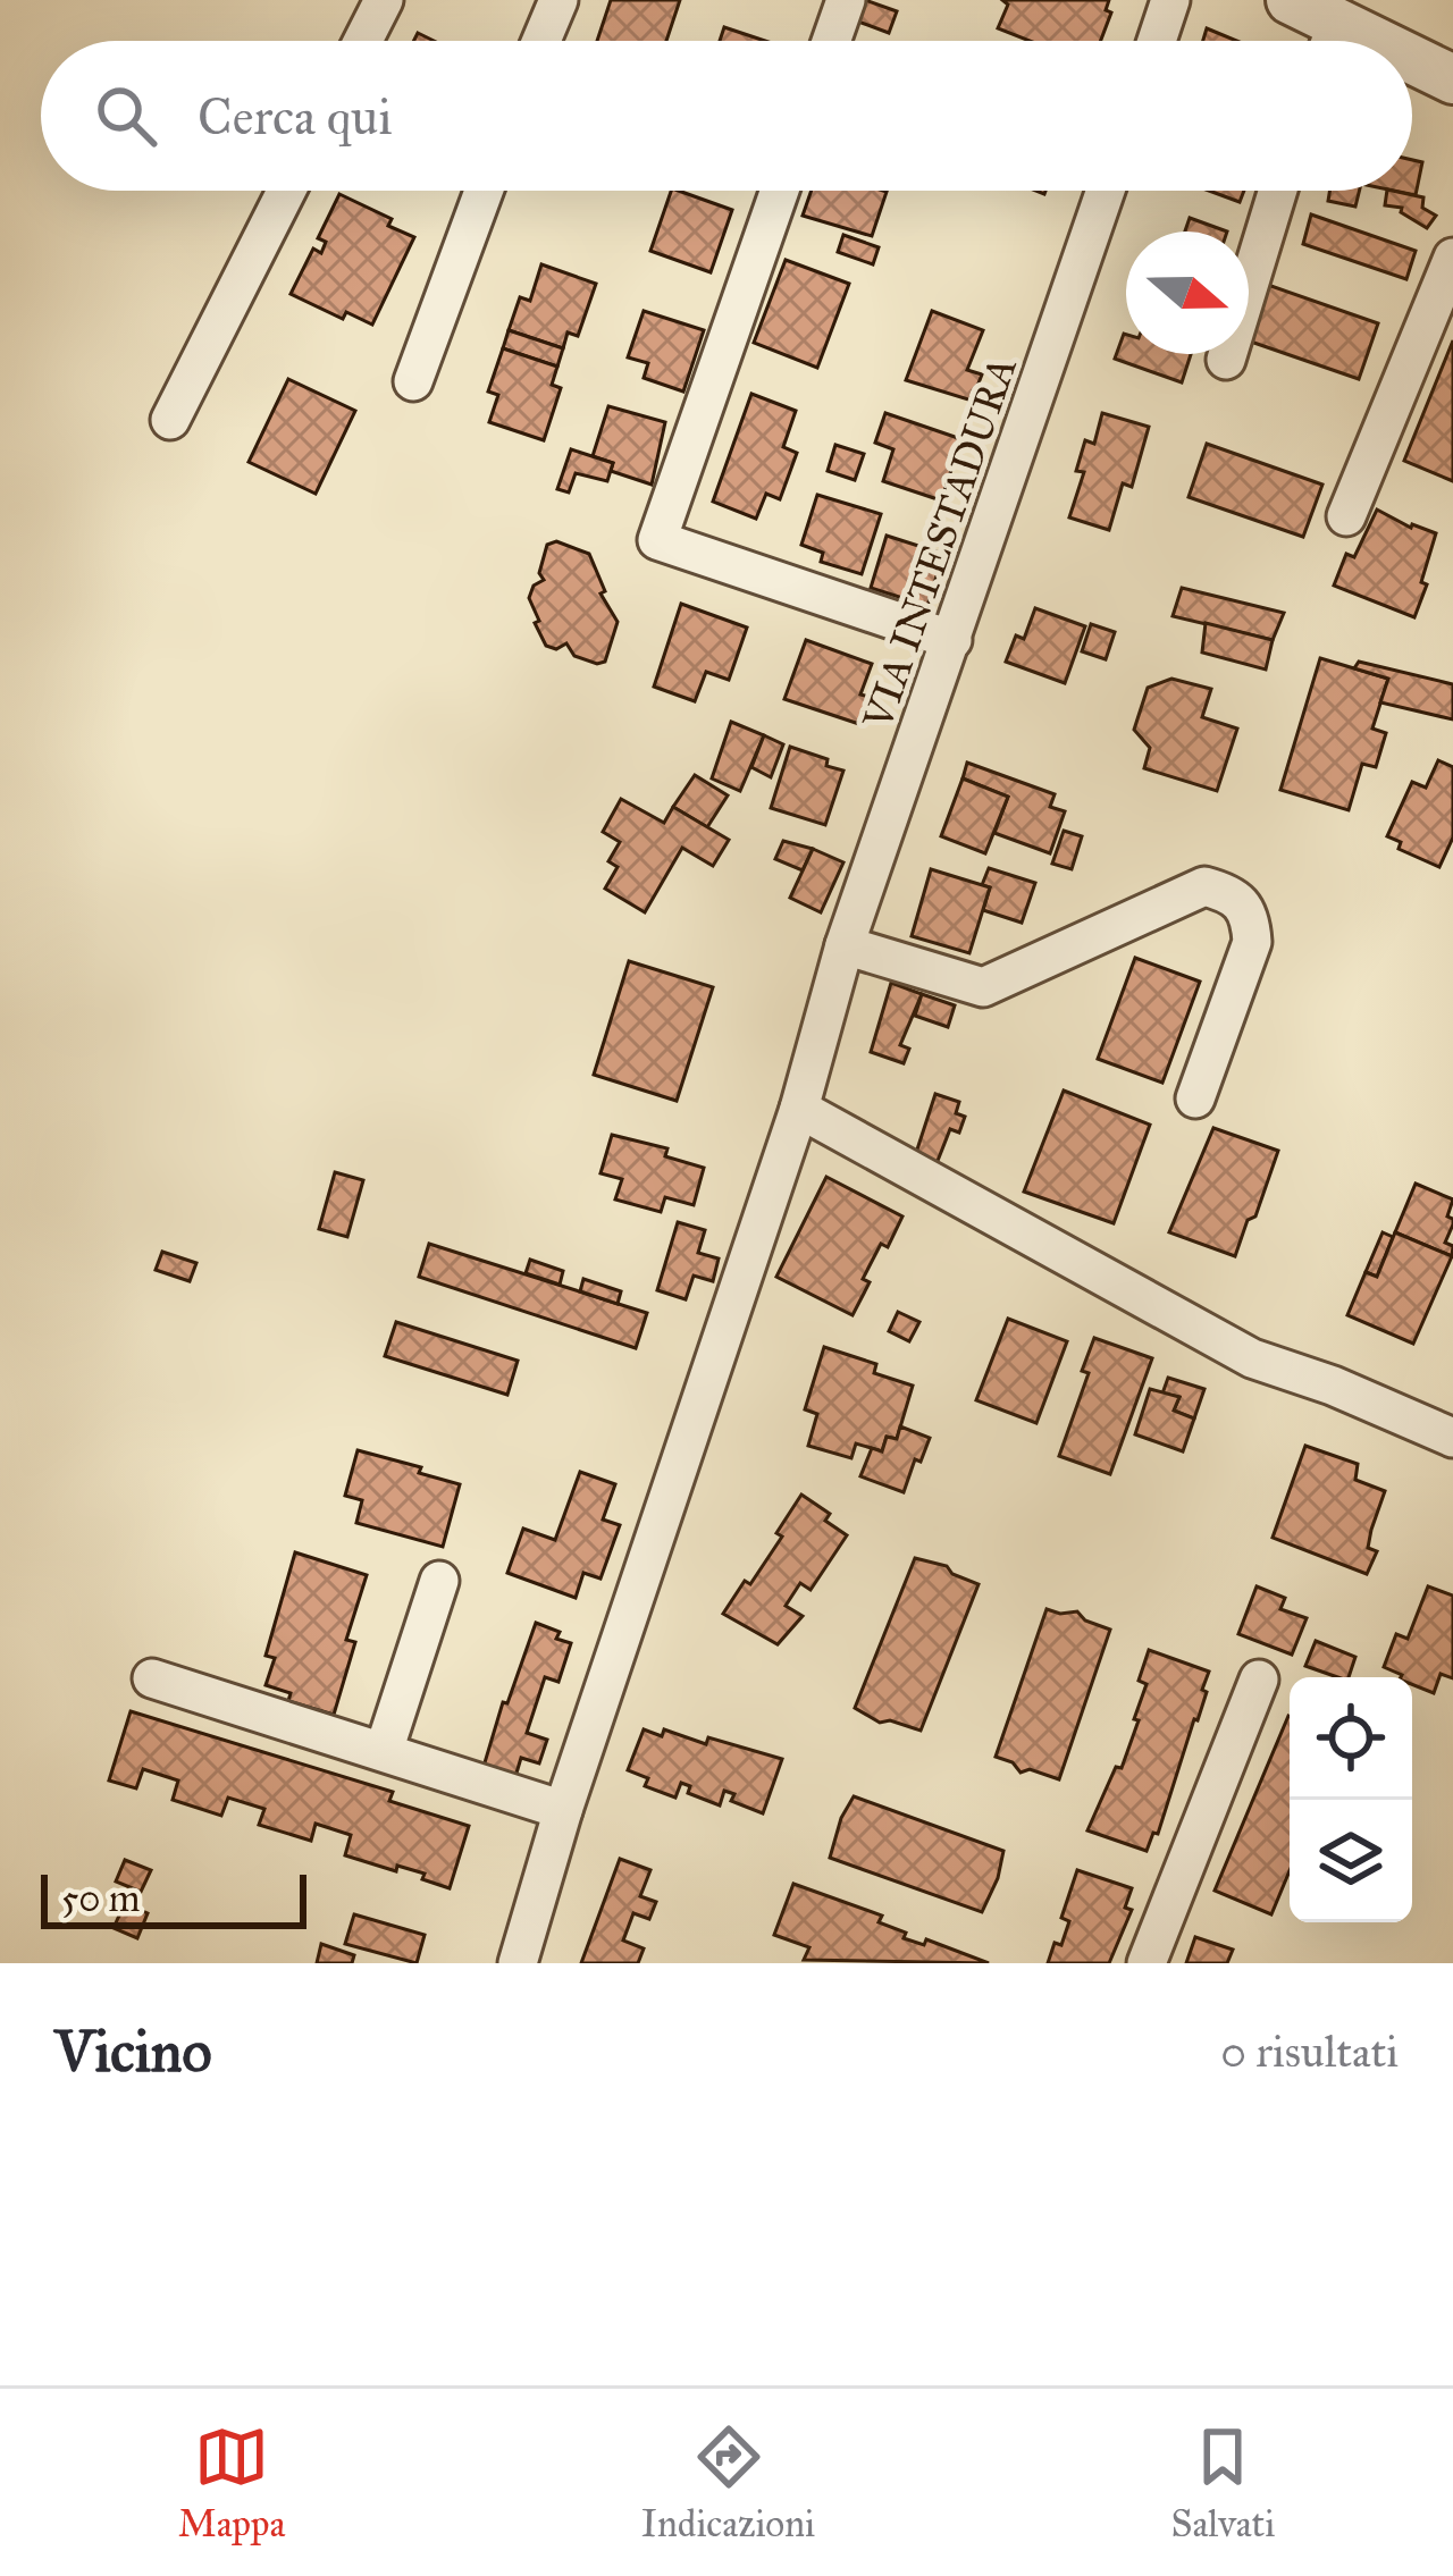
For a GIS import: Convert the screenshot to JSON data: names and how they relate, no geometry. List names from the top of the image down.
{
  "streets": {
    "street": ["VIA INTESTADURA"]
  },
  "scale_bar": "50 m",
  "north": "right",
  "page": {
    "search": "Cerca qui",
    "scale": "50 m",
    "heading": ["Vicino", "0 risultati"],
    "nav": ["Mappa", "Indicazioni", "Salvati"]
  }
}
